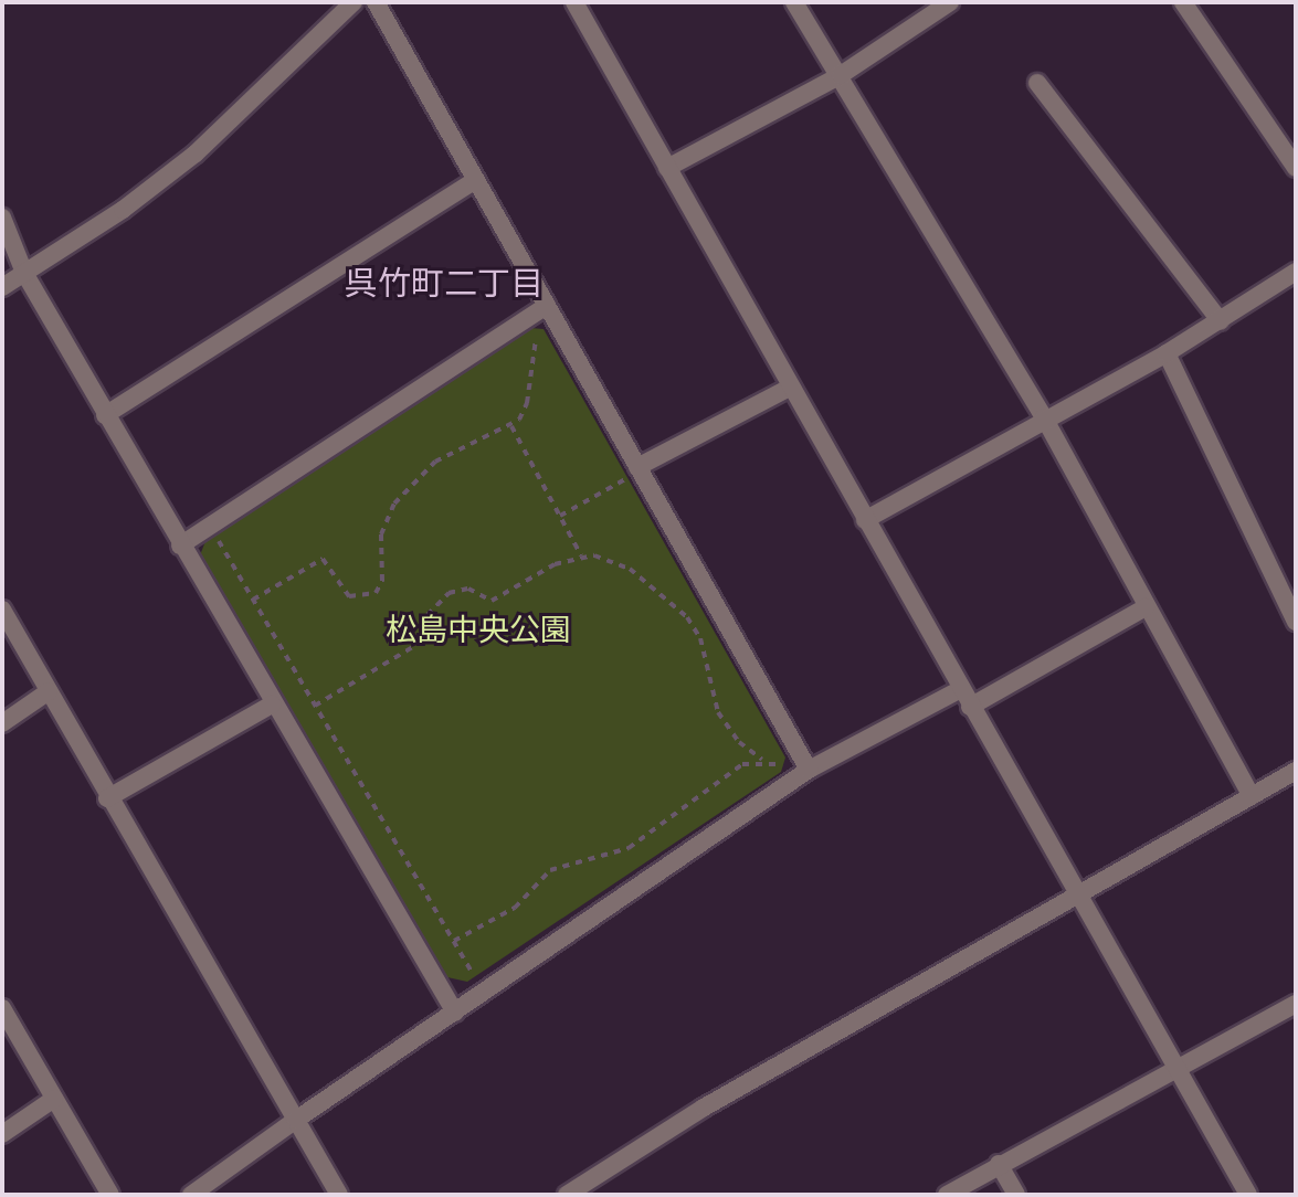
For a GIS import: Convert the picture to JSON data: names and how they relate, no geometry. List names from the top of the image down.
{
  "districts": ["呉竹町二丁目"],
  "parks": ["松島中央公園"]
}
